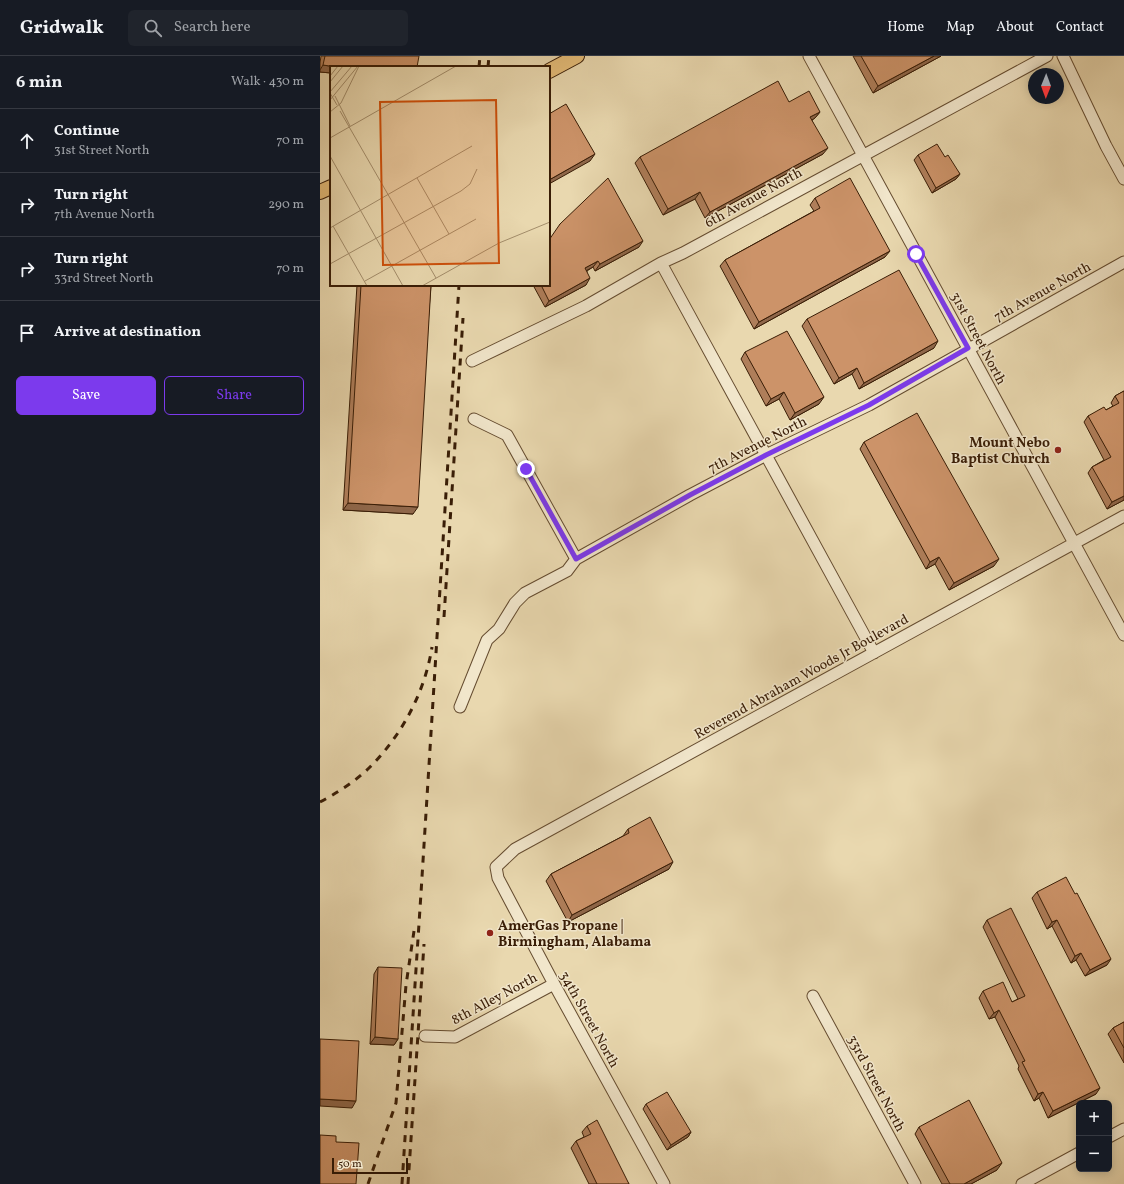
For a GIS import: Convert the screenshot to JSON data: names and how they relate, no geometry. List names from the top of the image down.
{
  "streets": {
    "street": [
      "6th Avenue North",
      "7th Avenue North",
      "31st Street North",
      "Reverend Abraham Woods Jr Boulevard",
      "8th Alley North",
      "34th Street North",
      "33rd Street North"
    ]
  },
  "crossings": [
    ["6th Avenue North", "31st Street North"],
    ["7th Avenue North", "31st Street North"],
    ["31st Street North", "Reverend Abraham Woods Jr Boulevard"],
    ["Reverend Abraham Woods Jr Boulevard", "34th Street North"],
    ["8th Alley North", "34th Street North"]
  ],
  "places": ["Mount Nebo Baptist Church", "AmerGas Propane | Birmingham, Alabama"],
  "scale_bar": "50 m",
  "north": "bottom",
  "page": {
    "header": "Gridwalk",
    "search": "Search here",
    "nav": [
      "Home",
      "Map",
      "About",
      "Contact"
    ],
    "heading": ["6 min", "Walk · 430 m"],
    "list": [
      ["Continue", "31st Street North", "70 m"],
      ["Turn right", "7th Avenue North", "290 m"],
      ["Turn right", "33rd Street North", "70 m"],
      "Arrive at destination"
    ],
    "buttons": ["Save", "Share"],
    "map_buttons": ["+", "−"],
    "scale": "50 m"
  }
}
